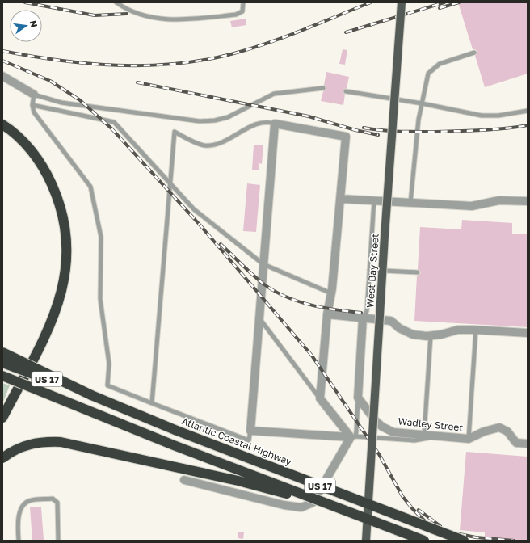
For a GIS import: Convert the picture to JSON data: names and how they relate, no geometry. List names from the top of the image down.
{
  "streets": {
    "highway": ["US 17", "Atlantic Coastal Highway"],
    "main road": ["West Bay Street"],
    "street": ["Wadley Street"]
  },
  "north": "right"
}
